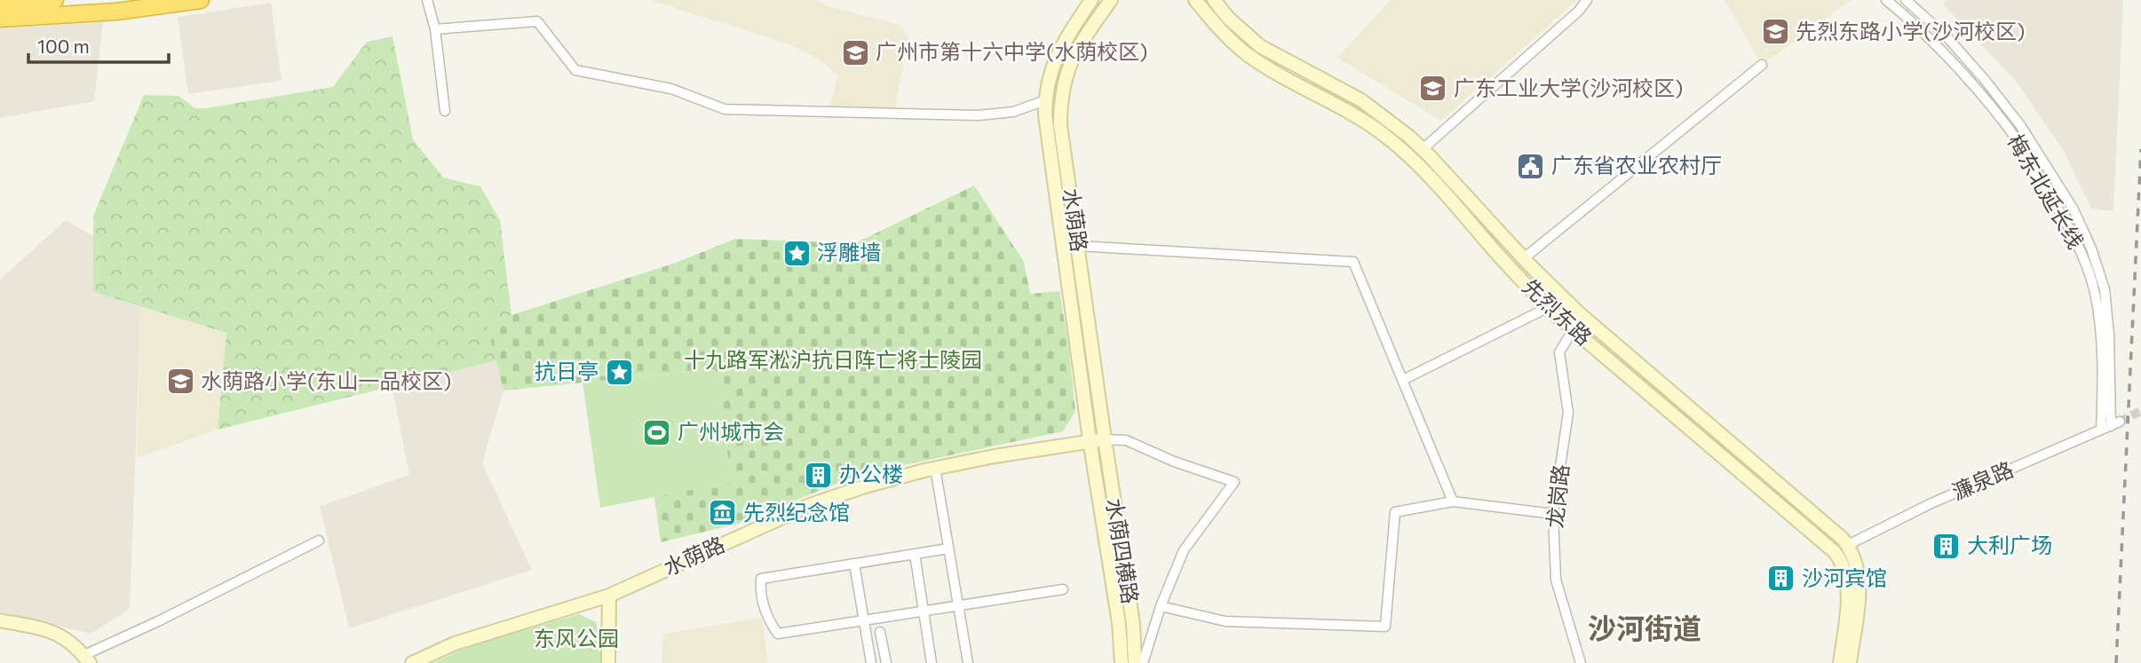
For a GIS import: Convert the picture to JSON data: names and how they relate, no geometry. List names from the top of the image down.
{
  "streets": {
    "street": [
      "梅东北延长线",
      "水荫路",
      "先烈东路",
      "濂泉路",
      "龙岗路",
      "水荫四横路"
    ]
  },
  "crossings": [
    ["梅东北延长线", "濂泉路"],
    ["水荫路", "水荫四横路"],
    ["先烈东路", "濂泉路"],
    ["先烈东路", "龙岗路"]
  ],
  "districts": ["沙河街道"],
  "parks": ["十九路军淞沪抗日阵亡将士陵园", "东风公园"],
  "places": {
    "school or university": [
      "先烈东路小学(沙河校区)",
      "广州市第十六中学(水荫校区)",
      "广东工业大学(沙河校区)",
      "水荫路小学(东山一品校区)"
    ],
    "public building": ["广东省农业农村厅"],
    "place": ["浮雕墙", "抗日亭"],
    "sports": ["广州城市会"],
    "building": ["办公楼", "大利广场", "沙河宾馆"],
    "museum": ["先烈纪念馆"]
  },
  "scale_bar": "100 m"
}
